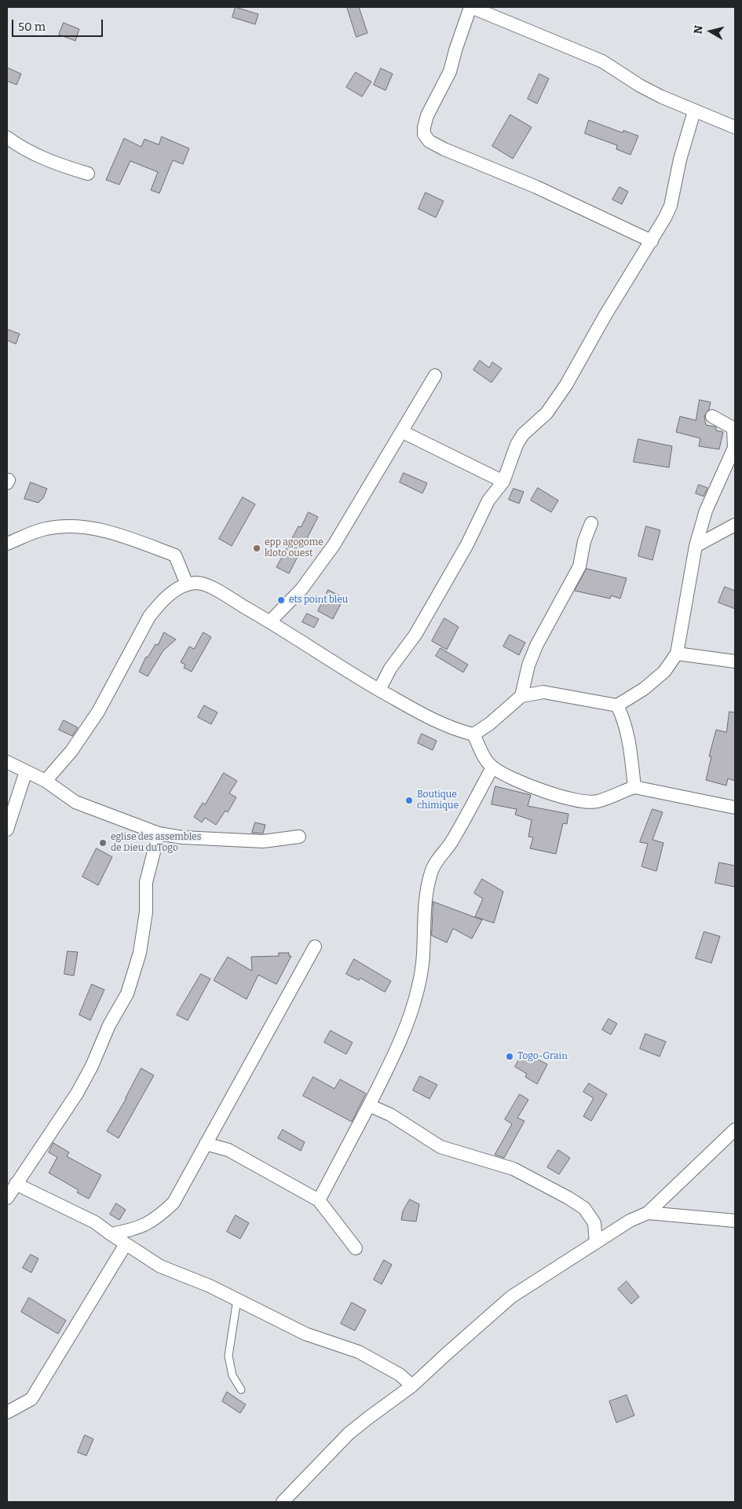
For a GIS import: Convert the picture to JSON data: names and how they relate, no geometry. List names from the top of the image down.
{
  "places": [
    "epp agogome kloto ouest",
    "ets point bleu",
    "Boutique chimique",
    "eglise des assembles de Dieu duTogo",
    "Togo-Grain"
  ],
  "scale_bar": "50 m",
  "north": "left"
}
